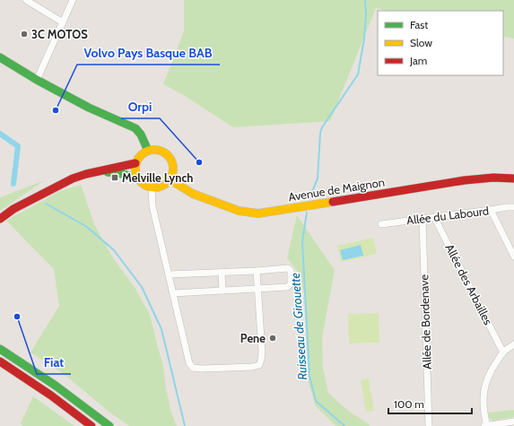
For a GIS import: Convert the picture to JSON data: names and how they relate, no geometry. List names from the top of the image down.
{
  "streets": {
    "street": [
      "Avenue de Maignon",
      "Allée du Labourd",
      "Allée des Arbailles",
      "Allée de Bordenave"
    ]
  },
  "crossings": [
    ["Allée du Labourd", "Allée des Arbailles"],
    ["Allée du Labourd", "Allée de Bordenave"]
  ],
  "water": ["Ruisseau de Girouette"],
  "places": {
    "other": [
      "3C MOTOS",
      "Volvo Pays Basque BAB",
      "Orpi",
      "Fiat",
      "Pene"
    ],
    "transit": ["Melville Lynch"]
  },
  "legend": ["Fast", "Slow", "Jam"],
  "scale_bar": "100 m"
}
